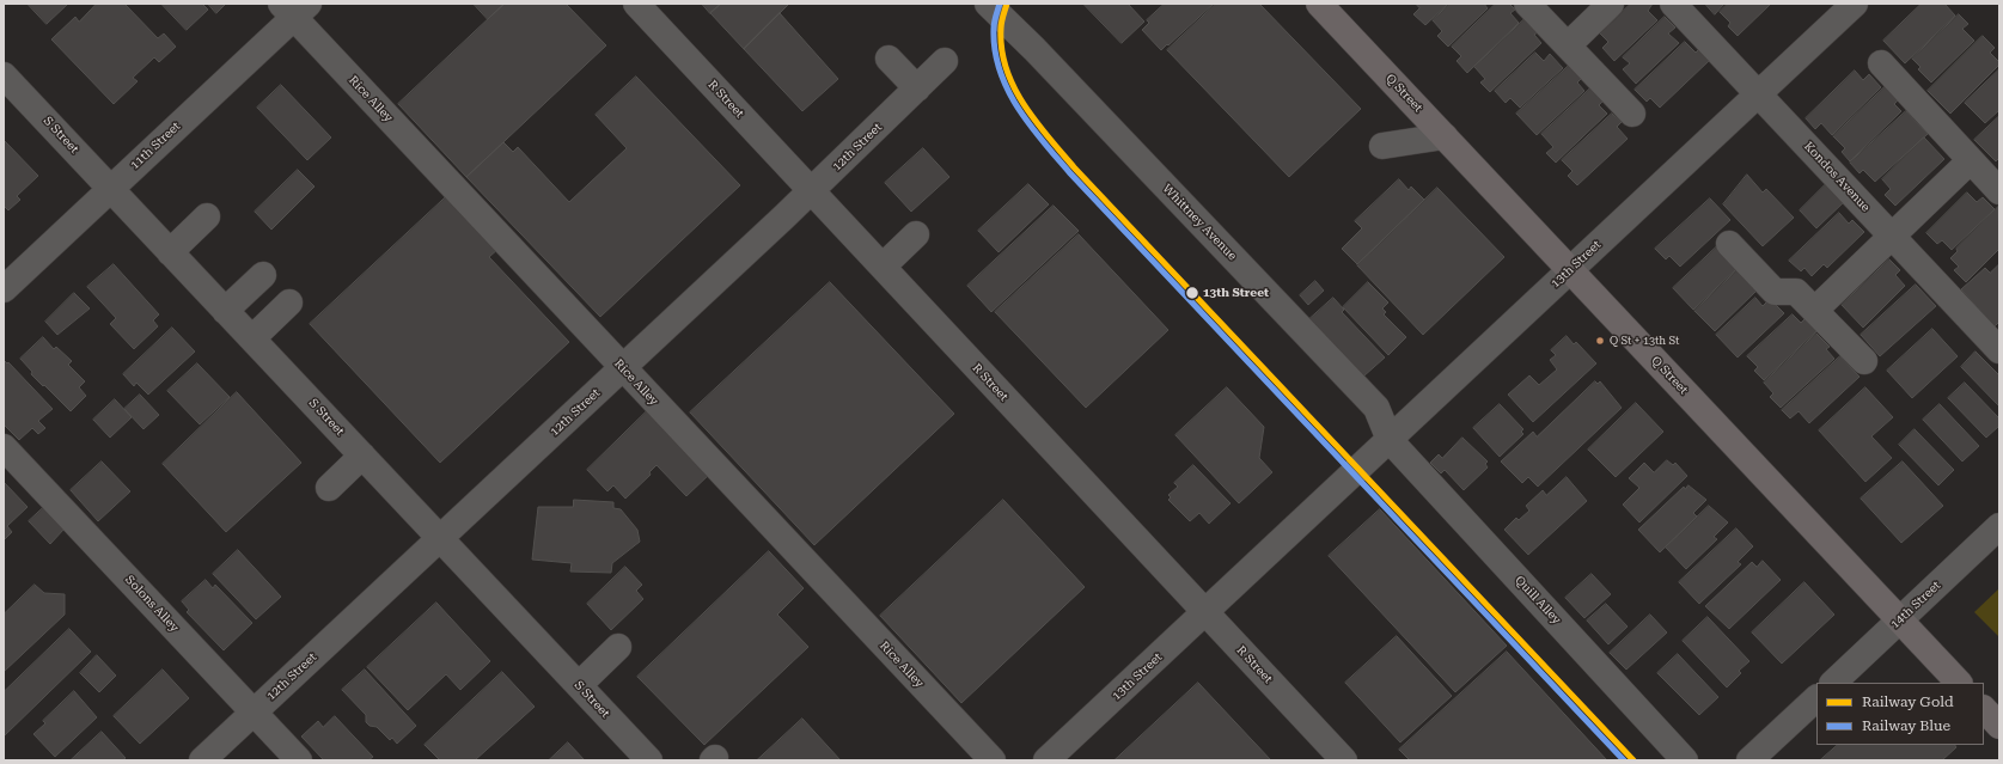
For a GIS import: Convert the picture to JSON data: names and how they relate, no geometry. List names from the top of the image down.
{
  "streets": {
    "main road": ["Q Street"],
    "street": [
      "Rice Alley",
      "R Street",
      "S Street",
      "11th Street",
      "12th Street",
      "Kondos Avenue",
      "Whittney Avenue",
      "13th Street",
      "Quill Alley",
      "Solons Alley",
      "14th Street"
    ]
  },
  "crossings": [
    ["Q Street", "13th Street"],
    ["Q Street", "14th Street"],
    ["Rice Alley", "11th Street"],
    ["Rice Alley", "12th Street"],
    ["R Street", "12th Street"],
    ["R Street", "13th Street"],
    ["S Street", "11th Street"],
    ["S Street", "12th Street"],
    ["12th Street", "Solons Alley"],
    ["Kondos Avenue", "13th Street"],
    ["Whittney Avenue", "13th Street"],
    ["Whittney Avenue", "Quill Alley"],
    ["13th Street", "Quill Alley"]
  ],
  "places": ["13th Street", "Q St + 13th St"],
  "lines": ["rail line Gold", "rail line Blue"],
  "legend": ["Railway Gold", "Railway Blue"]
}
